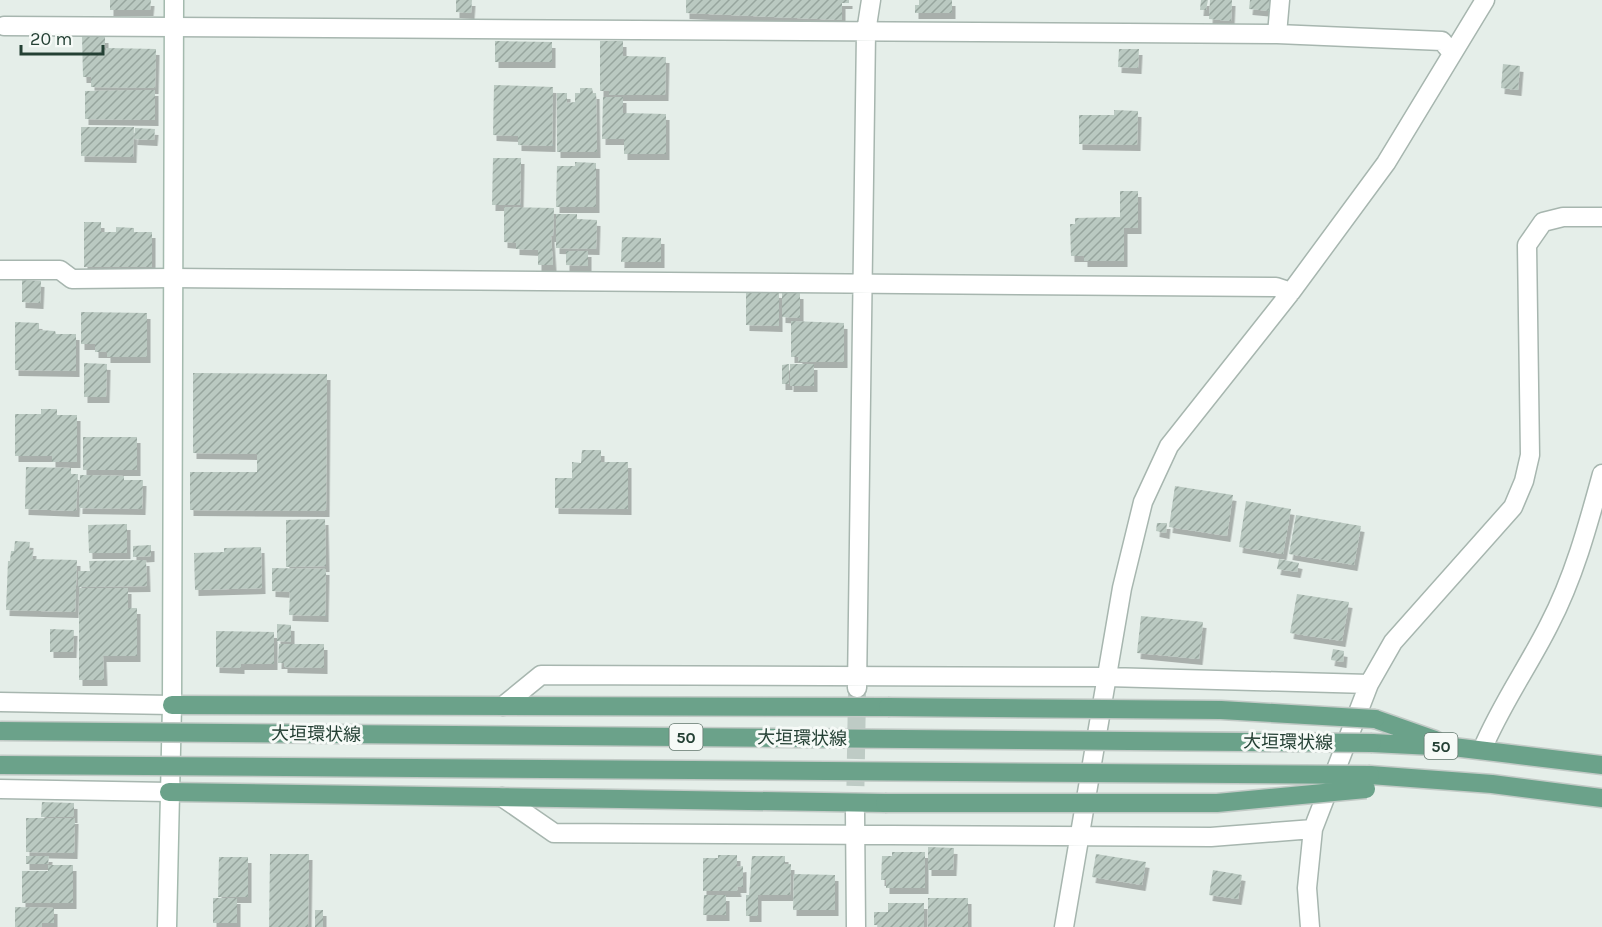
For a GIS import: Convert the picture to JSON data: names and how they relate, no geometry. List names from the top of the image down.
{
  "streets": {
    "main road": ["大垣環状線", "50"]
  },
  "crossings": [
    ["大垣環状線", "50"]
  ],
  "scale_bar": "20 m"
}
